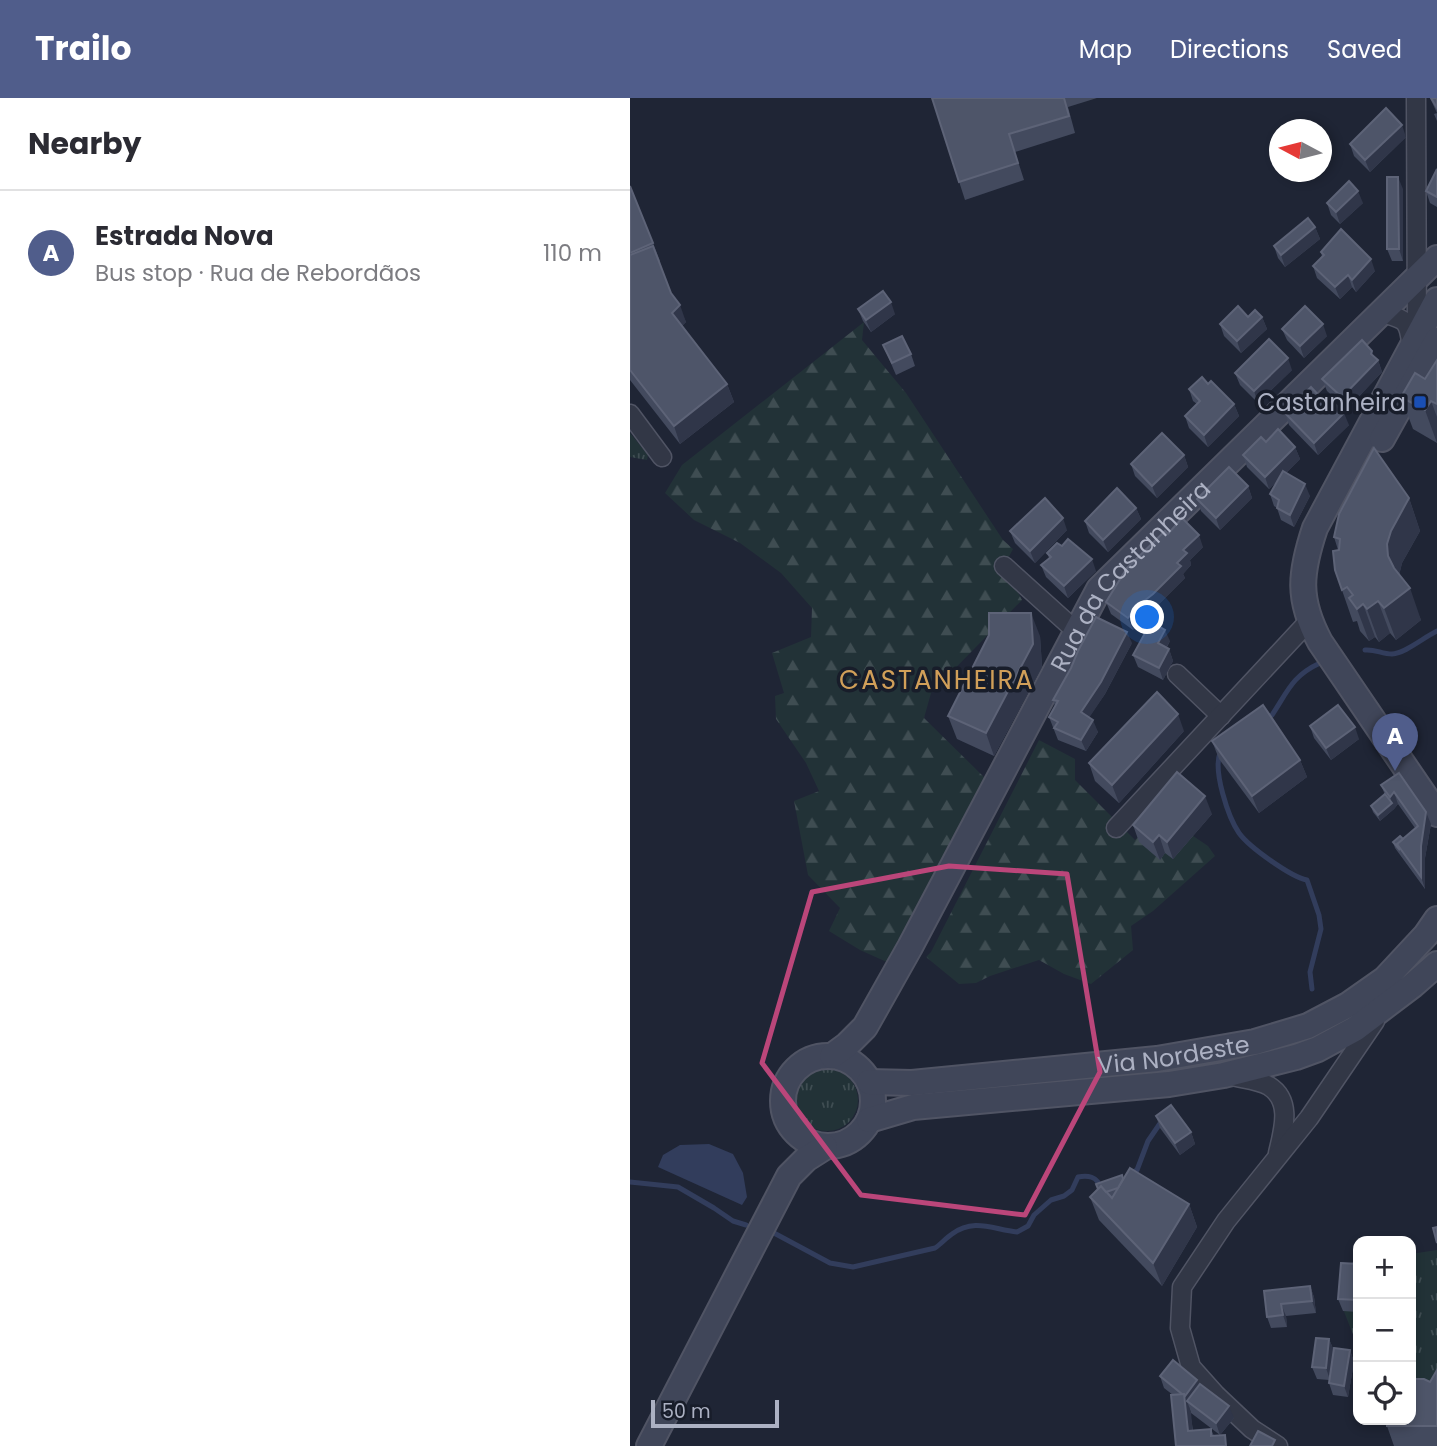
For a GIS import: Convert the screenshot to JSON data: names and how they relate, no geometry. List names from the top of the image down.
{
  "streets": {
    "main road": ["Rua da Castanheira", "Via Nordeste"]
  },
  "crossings": [
    ["Rua da Castanheira", "Via Nordeste"]
  ],
  "districts": ["CASTANHEIRA"],
  "places": {
    "transit": ["Castanheira"]
  },
  "scale_bar": "50 m",
  "north": "left",
  "page": {
    "header": "Trailo",
    "nav": ["Map", "Directions", "Saved"],
    "heading": "Nearby",
    "list": [
      {
        "mark": "A",
        "name": "Estrada Nova",
        "note": "Bus stop · Rua de Rebordãos",
        "value": "110 m"
      }
    ],
    "pins": "A",
    "map_buttons": ["+", "−"],
    "scale": "50 m"
  }
}
